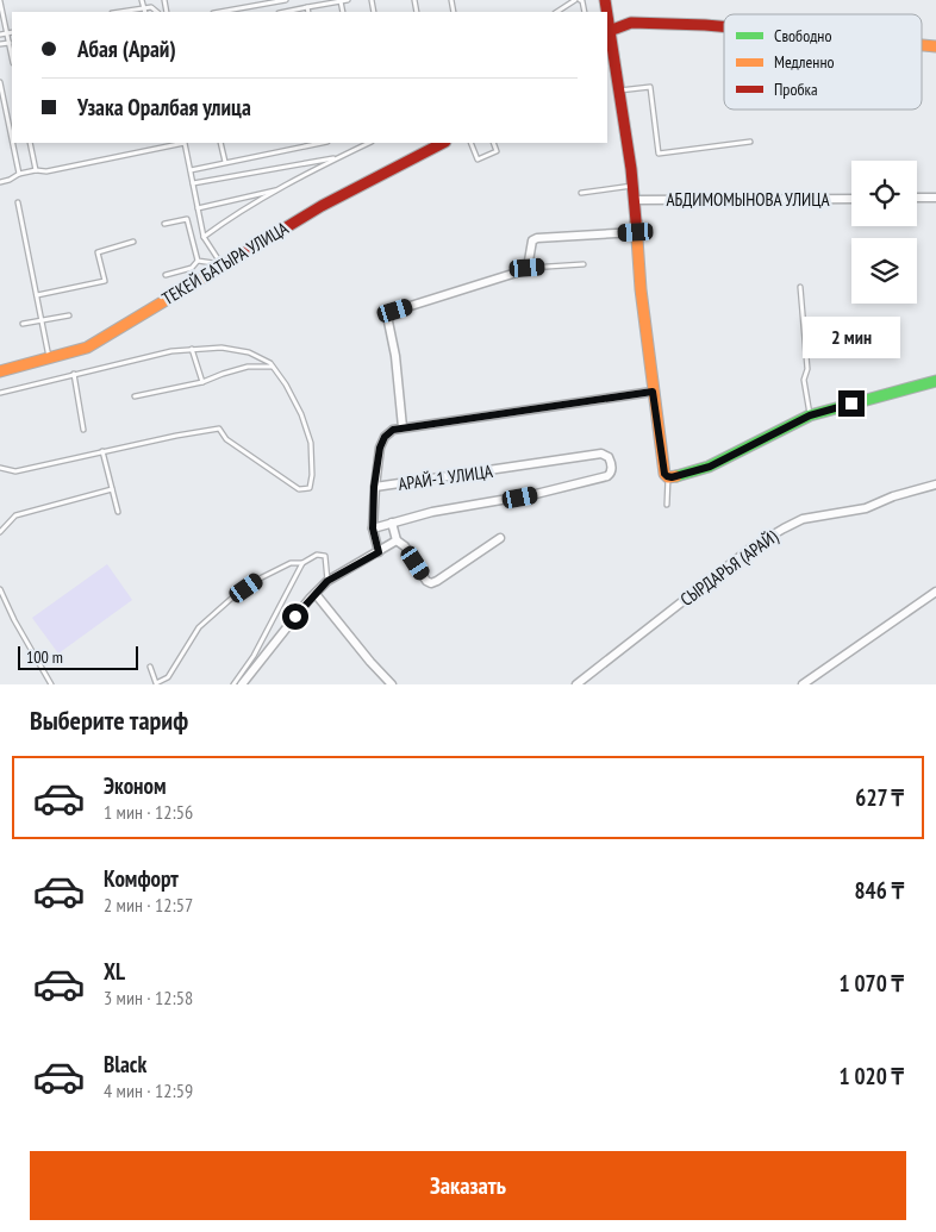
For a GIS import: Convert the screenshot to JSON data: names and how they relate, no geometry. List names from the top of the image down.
{
  "streets": {
    "street": [
      "АБДИМОМЫНОВА УЛИЦА",
      "ТЕКЕЙ БАТЫРА УЛИЦА",
      "АРАЙ-1 УЛИЦА",
      "СЫРДАРЬЯ (АРАЙ)"
    ]
  },
  "legend": ["Свободно", "Медленно", "Пробка"],
  "scale_bar": "100 m",
  "page": {
    "banner": ["Абая (Арай)", "Узака Оралбая улица"],
    "bubble": "2 мин",
    "scale": "100 m",
    "heading": "Выберите тариф",
    "list": [
      {
        "name": "Эконом",
        "note": "1 мин · 12:56",
        "value": "627 ₸"
      },
      {
        "name": "Комфорт",
        "note": "2 мин · 12:57",
        "value": "846 ₸"
      },
      {
        "name": "XL",
        "note": "3 мин · 12:58",
        "value": "1 070 ₸"
      },
      {
        "name": "Black",
        "note": "4 мин · 12:59",
        "value": "1 020 ₸"
      }
    ],
    "buttons": "Заказать"
  }
}
